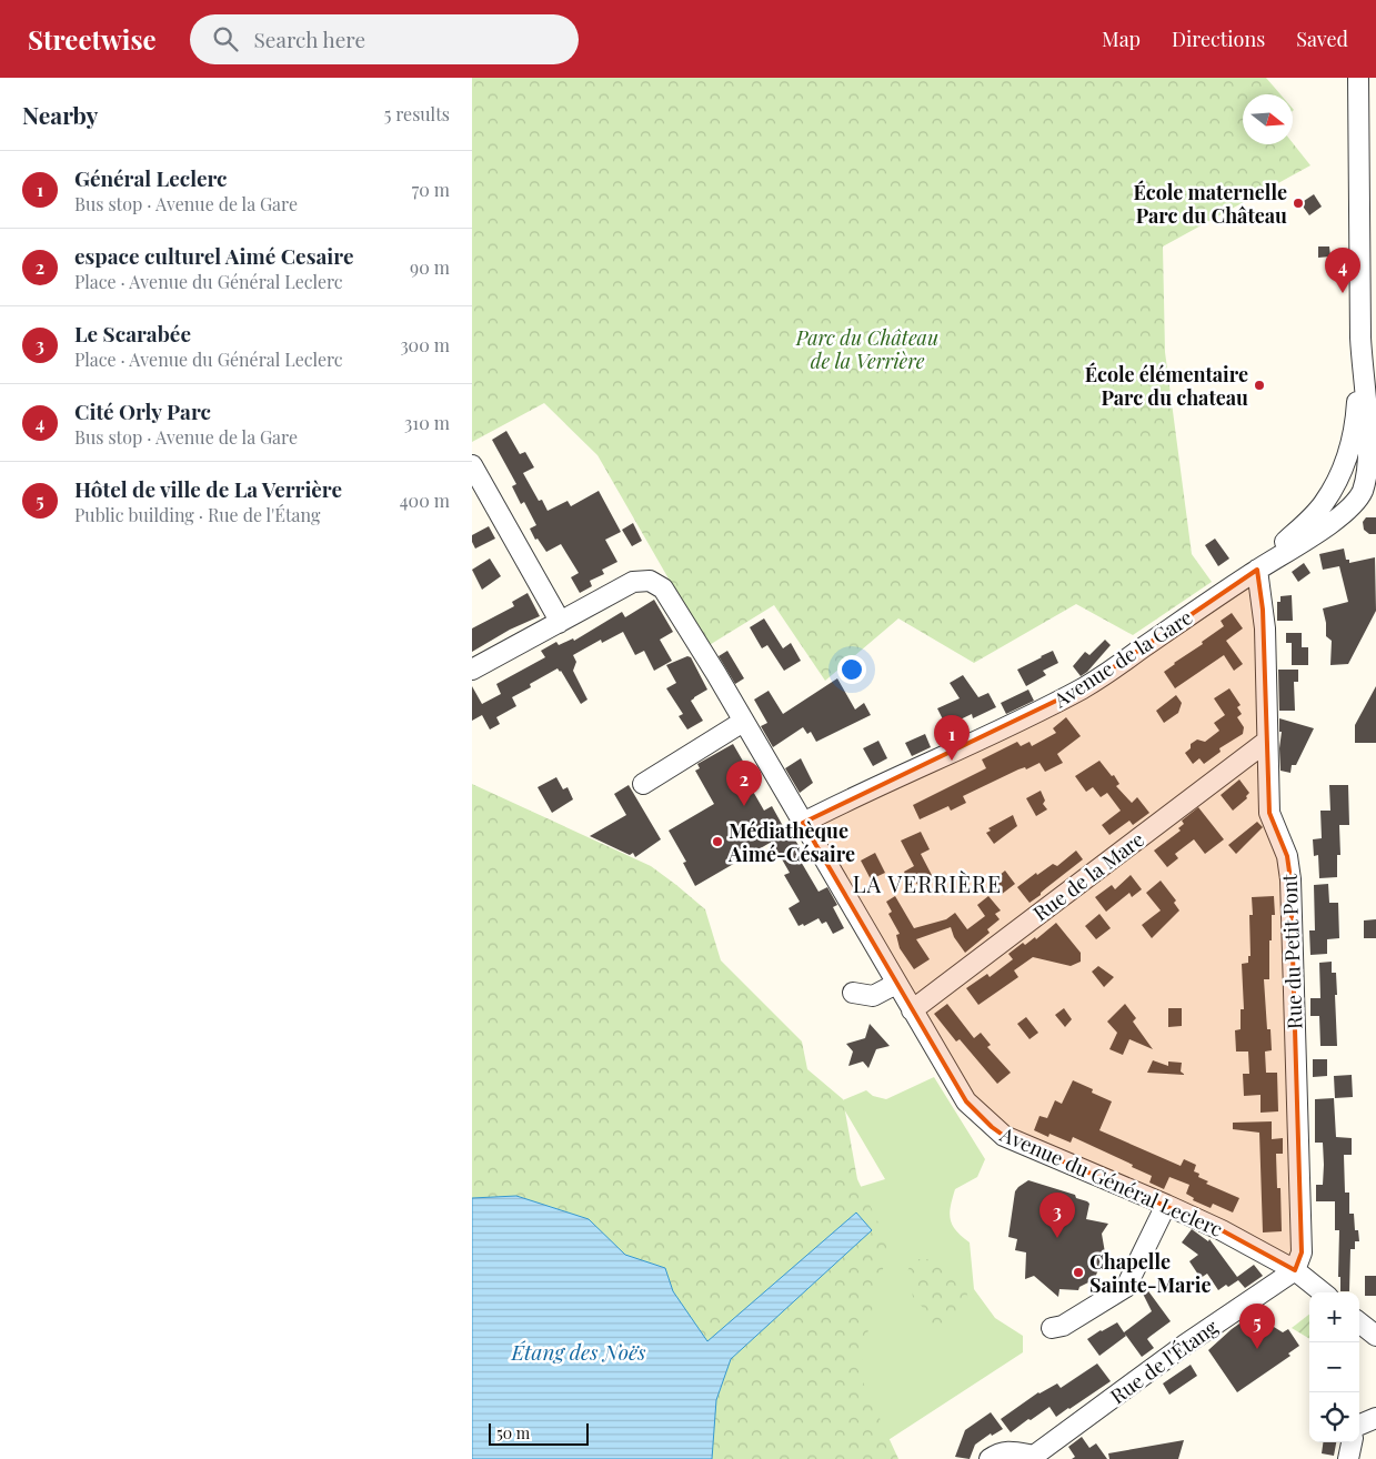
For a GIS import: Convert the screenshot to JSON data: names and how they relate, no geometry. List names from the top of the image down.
{
  "streets": {
    "street": [
      "Avenue de la Gare",
      "Rue de la Mare",
      "Rue du Petit Pont",
      "Avenue du Général Leclerc",
      "Rue de l'Étang"
    ]
  },
  "crossings": [
    ["Avenue de la Gare", "Rue du Petit Pont"],
    ["Avenue de la Gare", "Avenue du Général Leclerc"],
    ["Rue de la Mare", "Rue du Petit Pont"],
    ["Rue de la Mare", "Avenue du Général Leclerc"],
    ["Rue du Petit Pont", "Avenue du Général Leclerc"],
    ["Rue du Petit Pont", "Rue de l'Étang"],
    ["Avenue du Général Leclerc", "Rue de l'Étang"]
  ],
  "districts": ["LA VERRIÈRE"],
  "water": ["Étang des Noës"],
  "parks": ["Parc du Château de la Verrière"],
  "places": [
    "École maternelle Parc du Château",
    "École élémentaire Parc du chateau",
    "Médiathèque Aimé-Césaire",
    "Chapelle Sainte-Marie"
  ],
  "scale_bar": "50 m",
  "north": "right",
  "page": {
    "header": "Streetwise",
    "search": "Search here",
    "nav": ["Map", "Directions", "Saved"],
    "heading": ["Nearby", "5 results"],
    "list": [
      {
        "mark": "1",
        "name": "Général Leclerc",
        "note": "Bus stop · Avenue de la Gare",
        "value": "70 m"
      },
      {
        "mark": "2",
        "name": "espace culturel Aimé Cesaire",
        "note": "Place · Avenue du Général Leclerc",
        "value": "90 m"
      },
      {
        "mark": "3",
        "name": "Le Scarabée",
        "note": "Place · Avenue du Général Leclerc",
        "value": "300 m"
      },
      {
        "mark": "4",
        "name": "Cité Orly Parc",
        "note": "Bus stop · Avenue de la Gare",
        "value": "310 m"
      },
      {
        "mark": "5",
        "name": "Hôtel de ville de La Verrière",
        "note": "Public building · Rue de l'Étang",
        "value": "400 m"
      }
    ],
    "pins": [
      "4",
      "1",
      "2",
      "3",
      "5"
    ],
    "map_buttons": ["+", "−"],
    "scale": "50 m"
  }
}
